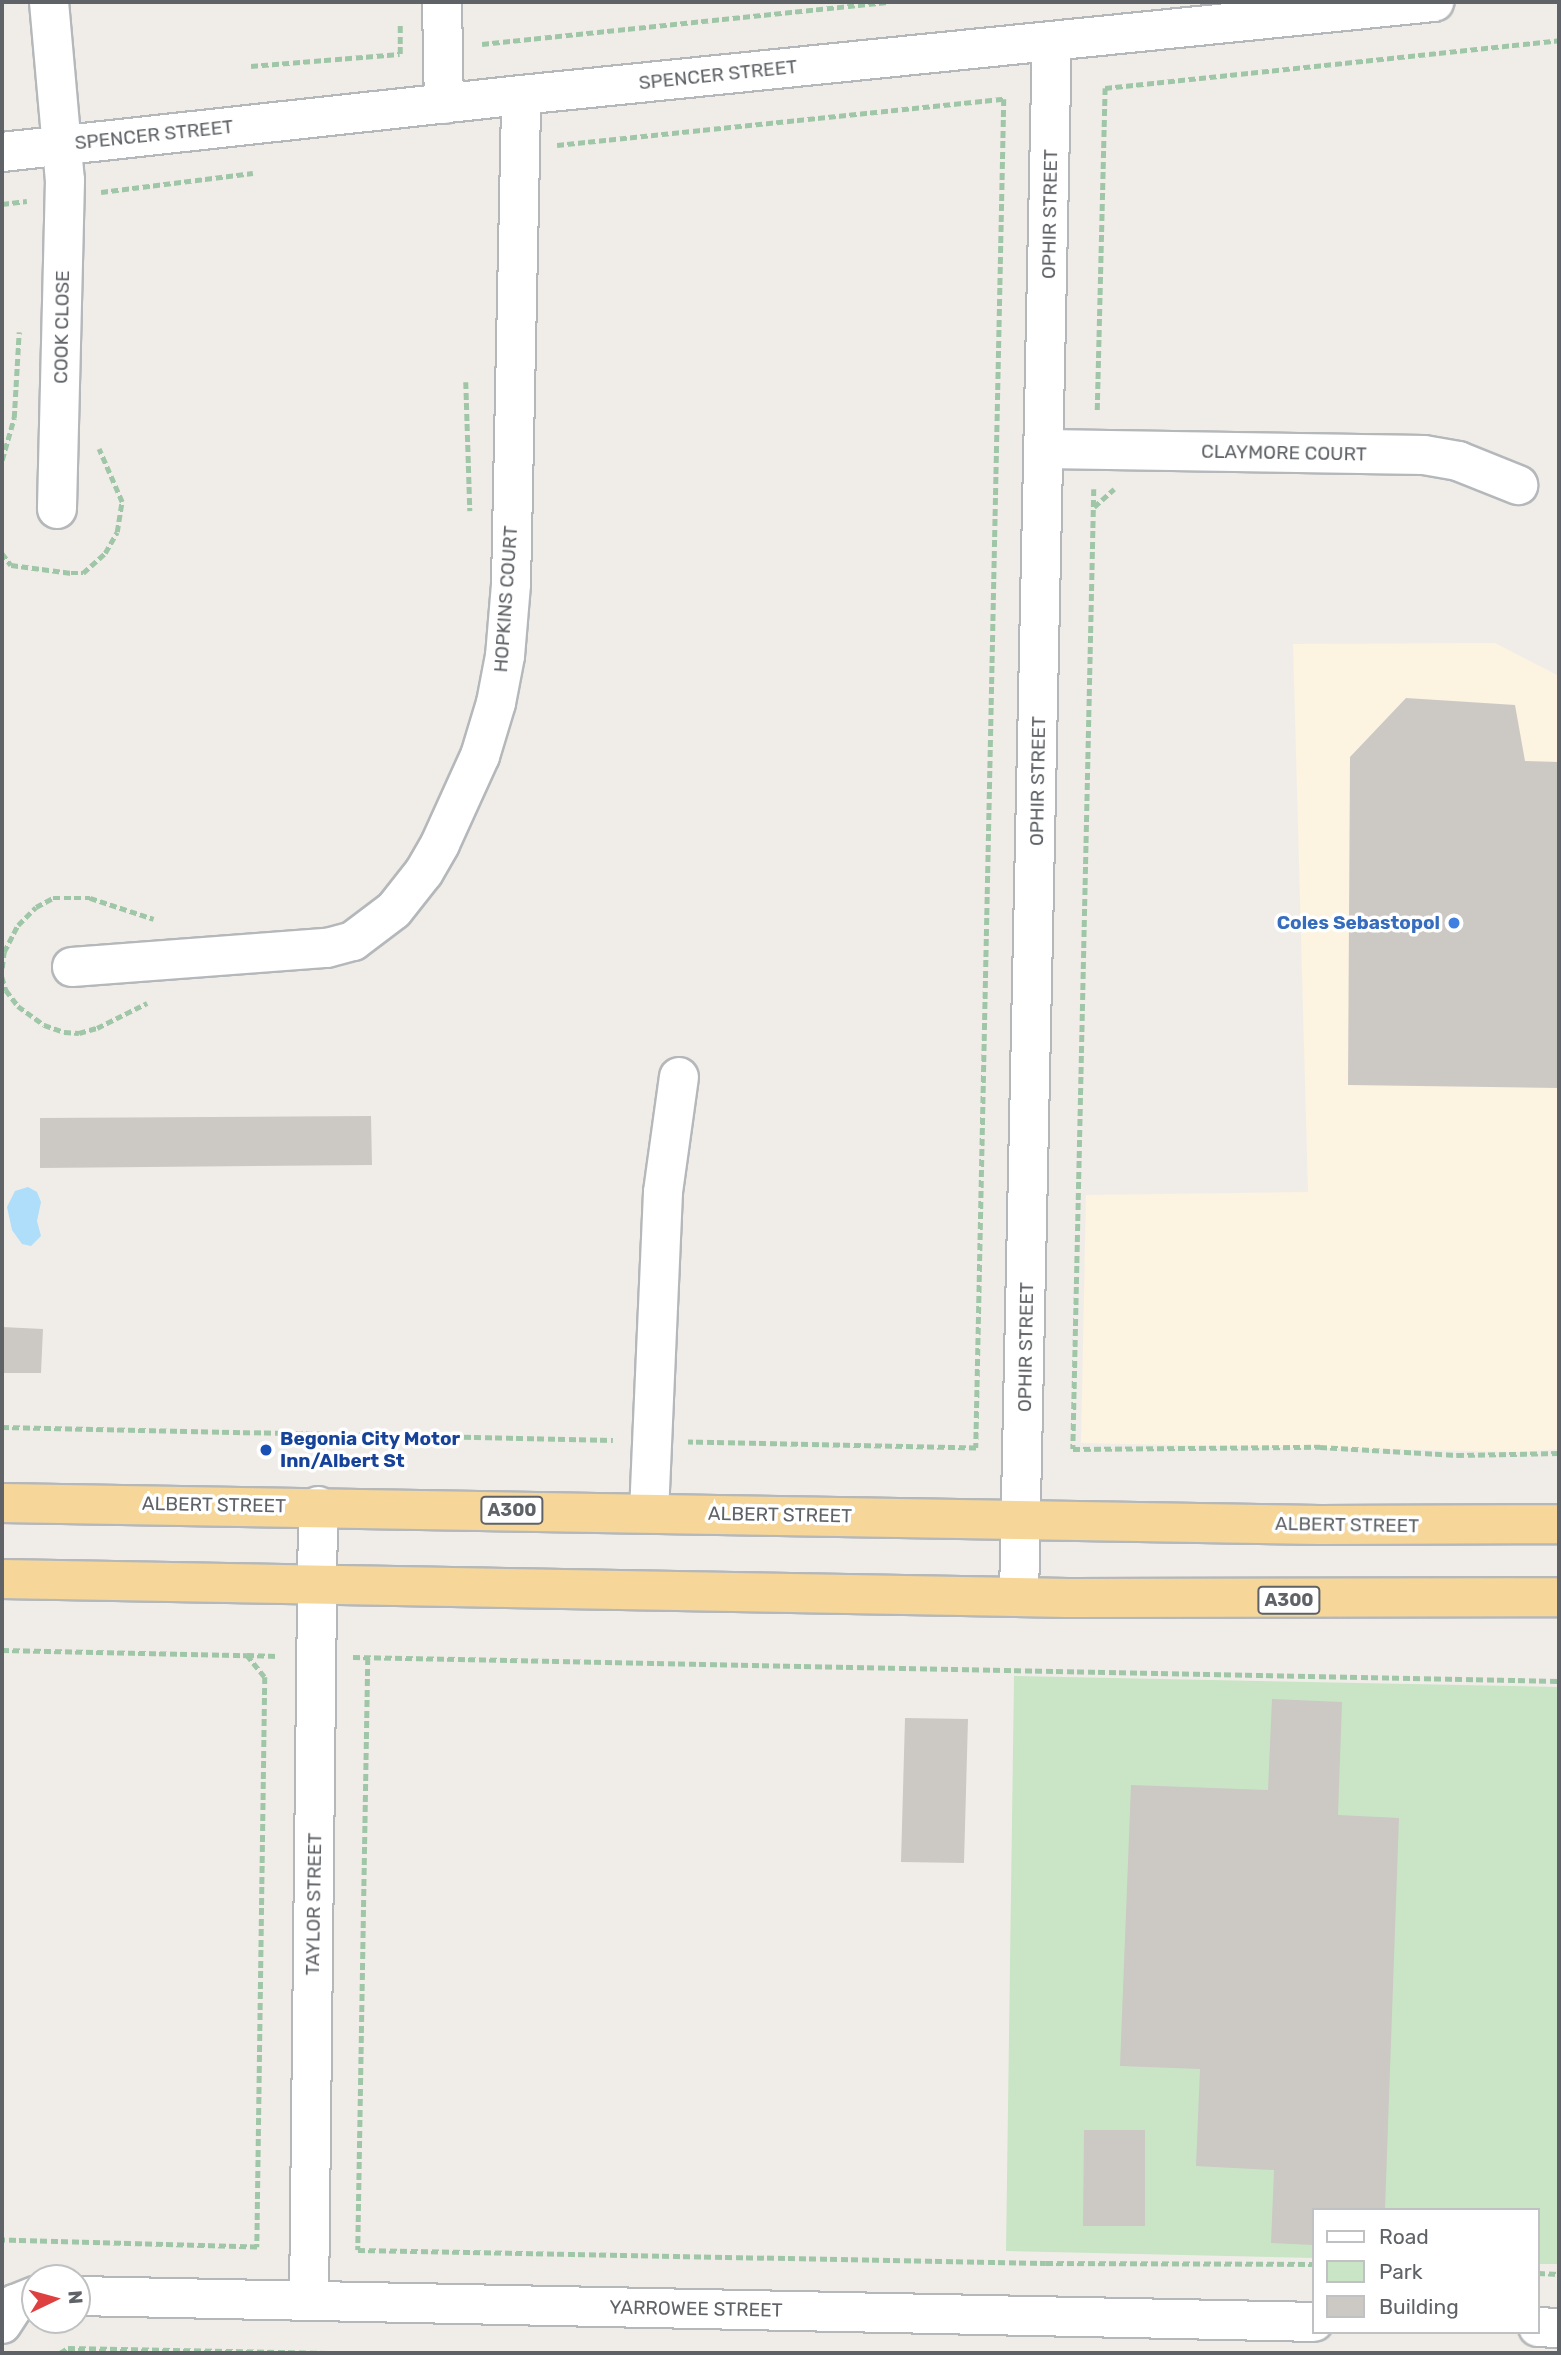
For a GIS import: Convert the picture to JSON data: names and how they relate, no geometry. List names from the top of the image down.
{
  "streets": {
    "highway": ["ALBERT STREET", "A300"],
    "street": [
      "SPENCER STREET",
      "OPHIR STREET",
      "COOK CLOSE",
      "CLAYMORE COURT",
      "HOPKINS COURT",
      "TAYLOR STREET",
      "YARROWEE STREET"
    ]
  },
  "crossings": [
    ["SPENCER STREET", "OPHIR STREET"],
    ["SPENCER STREET", "COOK CLOSE"],
    ["SPENCER STREET", "HOPKINS COURT"],
    ["OPHIR STREET", "CLAYMORE COURT"],
    ["OPHIR STREET", "ALBERT STREET"],
    ["OPHIR STREET", "A300"],
    ["ALBERT STREET", "TAYLOR STREET"],
    ["A300", "TAYLOR STREET"],
    ["TAYLOR STREET", "YARROWEE STREET"]
  ],
  "places": ["Coles Sebastopol", "Begonia City Motor Inn/Albert St"],
  "legend": ["Road", "Park", "Building"],
  "north": "right"
}
